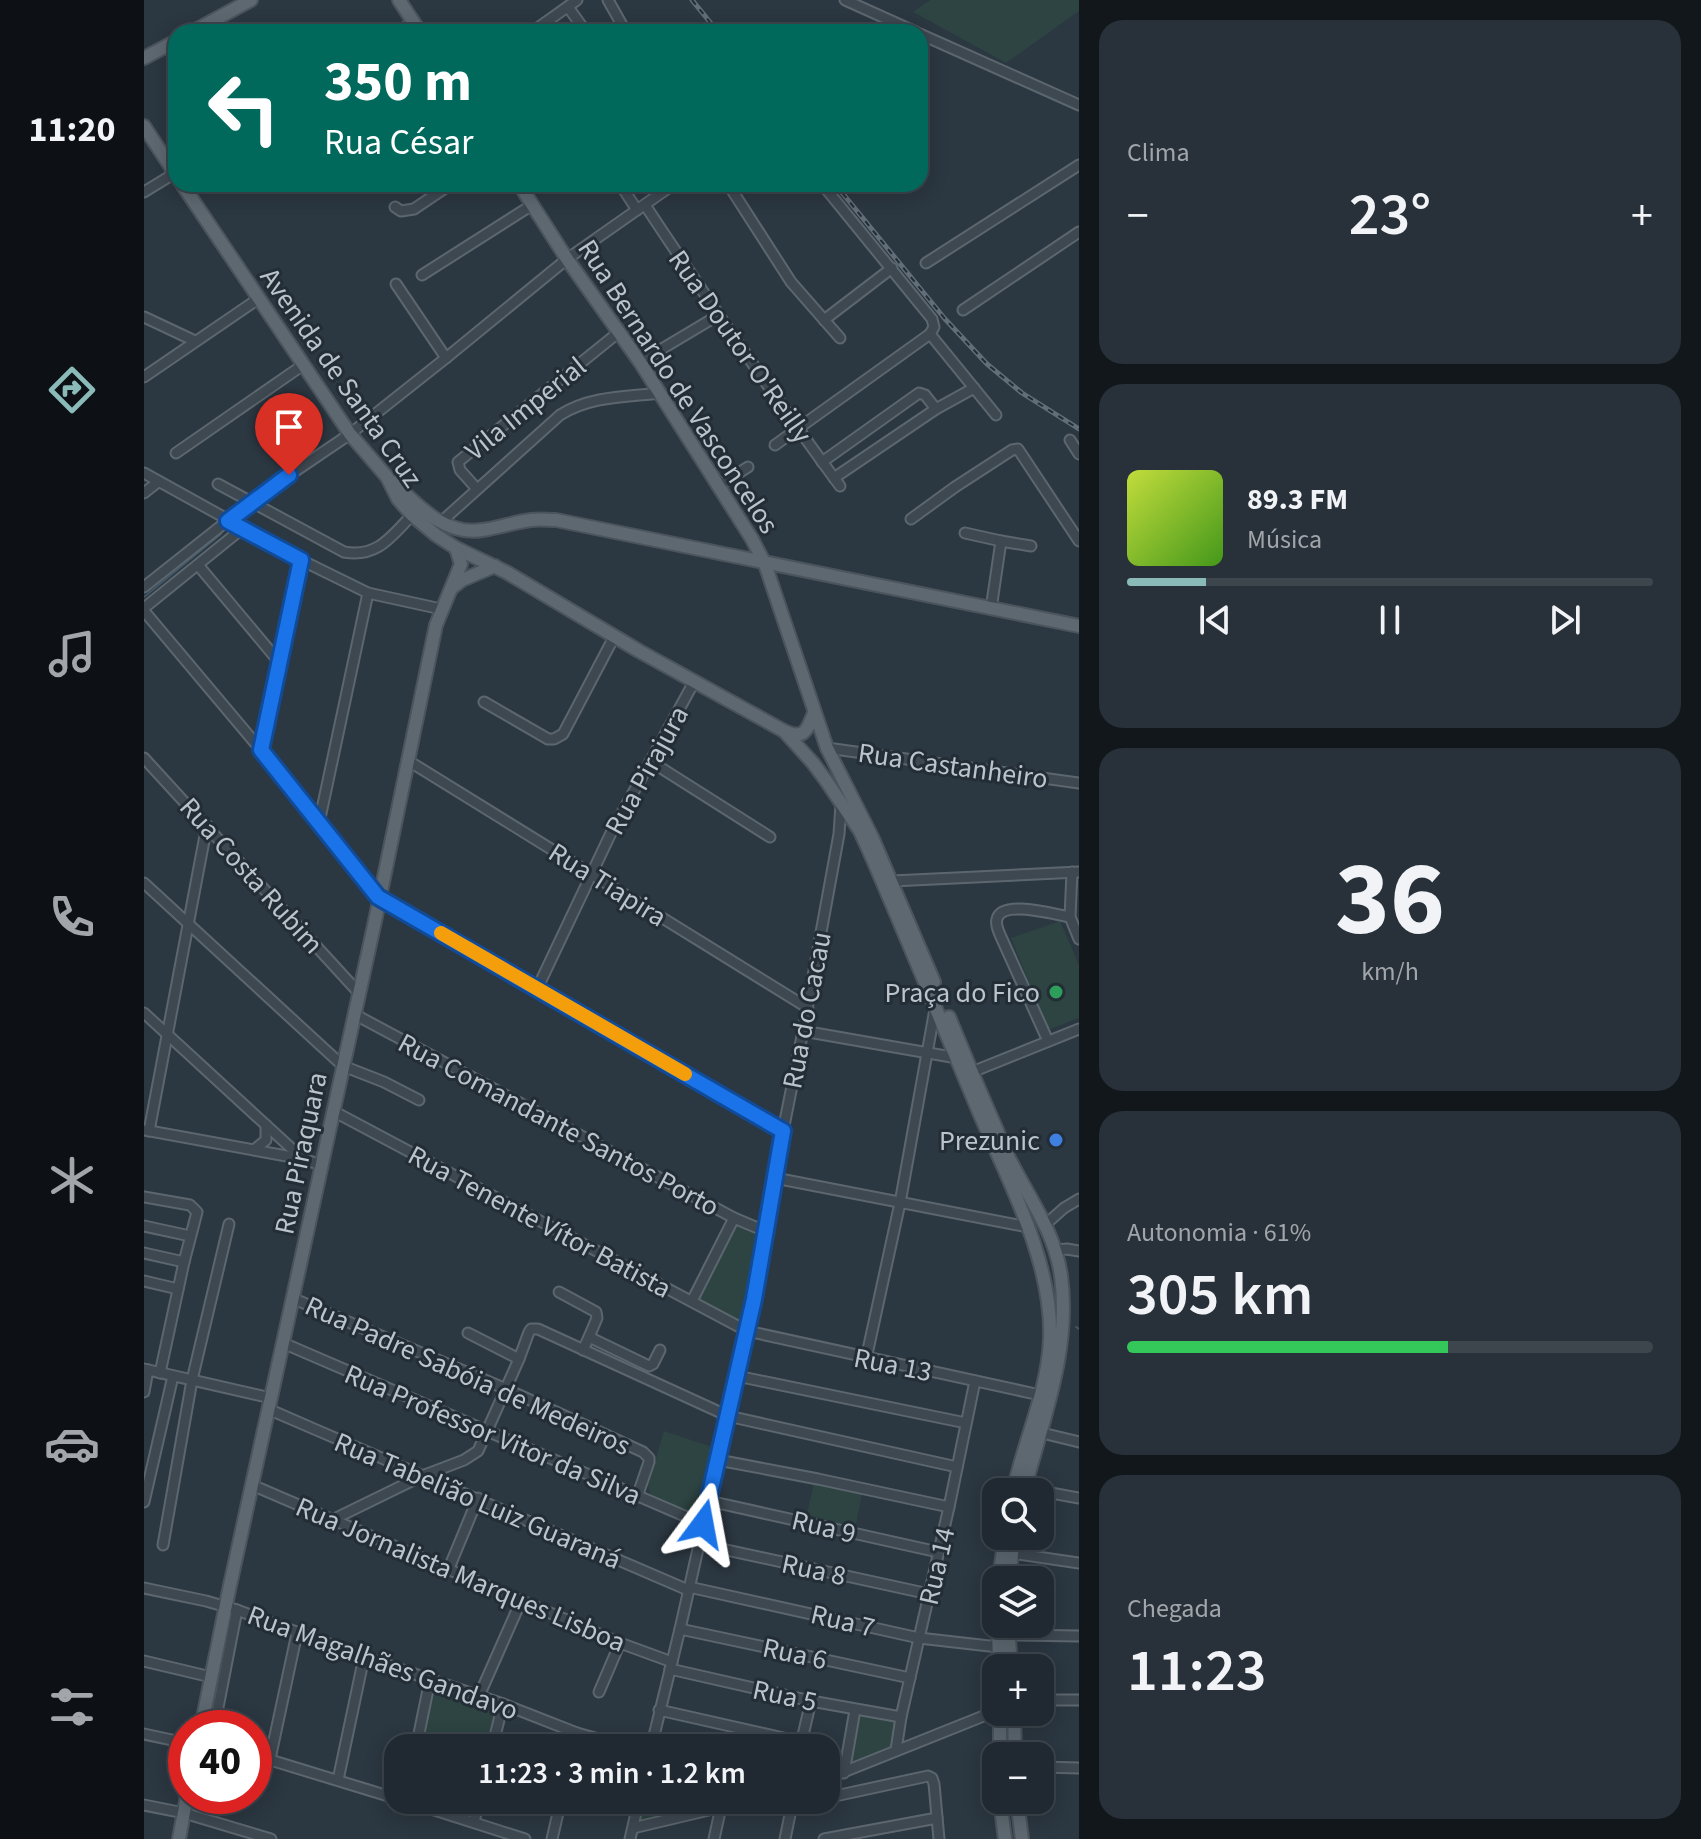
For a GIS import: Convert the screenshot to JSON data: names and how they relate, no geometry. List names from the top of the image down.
{
  "streets": {
    "main road": ["Avenida de Santa Cruz", "Rua Bernardo de Vasconcelos", "Rua Piraquara"],
    "street": [
      "Rua Doutor O'Reilly",
      "Vila Imperial",
      "Rua Castanheiro",
      "Rua Pirajura",
      "Rua Costa Rubim",
      "Rua Tiapira",
      "Rua do Cacau",
      "Rua Comandante Santos Porto",
      "Rua Tenente Vítor Batista",
      "Rua 13",
      "Rua Padre Sabóia de Medeiros",
      "Rua Professor Vitor da Silva",
      "Rua Tabelião Luiz Guaraná",
      "Rua 9",
      "Rua 14",
      "Rua 8",
      "Rua Jornalista Marques Lisboa",
      "Rua 7",
      "Rua 6",
      "Rua Magalhães Gandavo",
      "Rua 5"
    ]
  },
  "crossings": [
    ["Avenida de Santa Cruz", "Rua Pirajura"],
    ["Avenida de Santa Cruz", "Rua do Cacau"],
    ["Avenida de Santa Cruz", "Rua Piraquara"],
    ["Rua Bernardo de Vasconcelos", "Vila Imperial"],
    ["Rua Bernardo de Vasconcelos", "Rua Castanheiro"],
    ["Rua Pirajura", "Rua Tiapira"],
    ["Rua Costa Rubim", "Rua Piraquara"],
    ["Rua Tiapira", "Rua do Cacau"],
    ["Rua Tiapira", "Rua Piraquara"],
    ["Rua do Cacau", "Rua Comandante Santos Porto"],
    ["Rua do Cacau", "Rua Tenente Vítor Batista"],
    ["Rua do Cacau", "Rua 13"],
    ["Rua do Cacau", "Rua Professor Vitor da Silva"],
    ["Rua do Cacau", "Rua Tabelião Luiz Guaraná"],
    ["Rua do Cacau", "Rua 9"],
    ["Rua do Cacau", "Rua 8"],
    ["Rua do Cacau", "Rua Jornalista Marques Lisboa"],
    ["Rua do Cacau", "Rua 7"],
    ["Rua do Cacau", "Rua 6"],
    ["Rua do Cacau", "Rua 5"],
    ["Rua Comandante Santos Porto", "Rua Piraquara"],
    ["Rua Piraquara", "Rua Tenente Vítor Batista"],
    ["Rua Piraquara", "Rua Padre Sabóia de Medeiros"],
    ["Rua Piraquara", "Rua Professor Vitor da Silva"],
    ["Rua Piraquara", "Rua Tabelião Luiz Guaraná"],
    ["Rua Piraquara", "Rua Jornalista Marques Lisboa"],
    ["Rua Piraquara", "Rua Magalhães Gandavo"],
    ["Rua Tenente Vítor Batista", "Rua 13"],
    ["Rua 13", "Rua 14"],
    ["Rua Padre Sabóia de Medeiros", "Rua Professor Vitor da Silva"],
    ["Rua Tabelião Luiz Guaraná", "Rua 7"],
    ["Rua 9", "Rua 14"],
    ["Rua 14", "Rua 8"],
    ["Rua 14", "Rua 7"],
    ["Rua 14", "Rua 6"],
    ["Rua 14", "Rua 5"],
    ["Rua Jornalista Marques Lisboa", "Rua 5"]
  ],
  "places": ["Praça do Fico", "Prezunic"],
  "page": {
    "tabs": "11:20",
    "tile": [
      "Clima",
      ["36", "km/h"],
      ["Autonomia · 61%", "305 km"],
      ["Chegada", "11:23"]
    ],
    "turn": ["350 m", "Rua César"],
    "heat": ["−", "23°", "+"],
    "song": ["89.3 FM", "Música"],
    "map_buttons": ["+", "−"],
    "limit": "40",
    "trip": "11:23 · 3 min · 1.2 km"
  }
}
